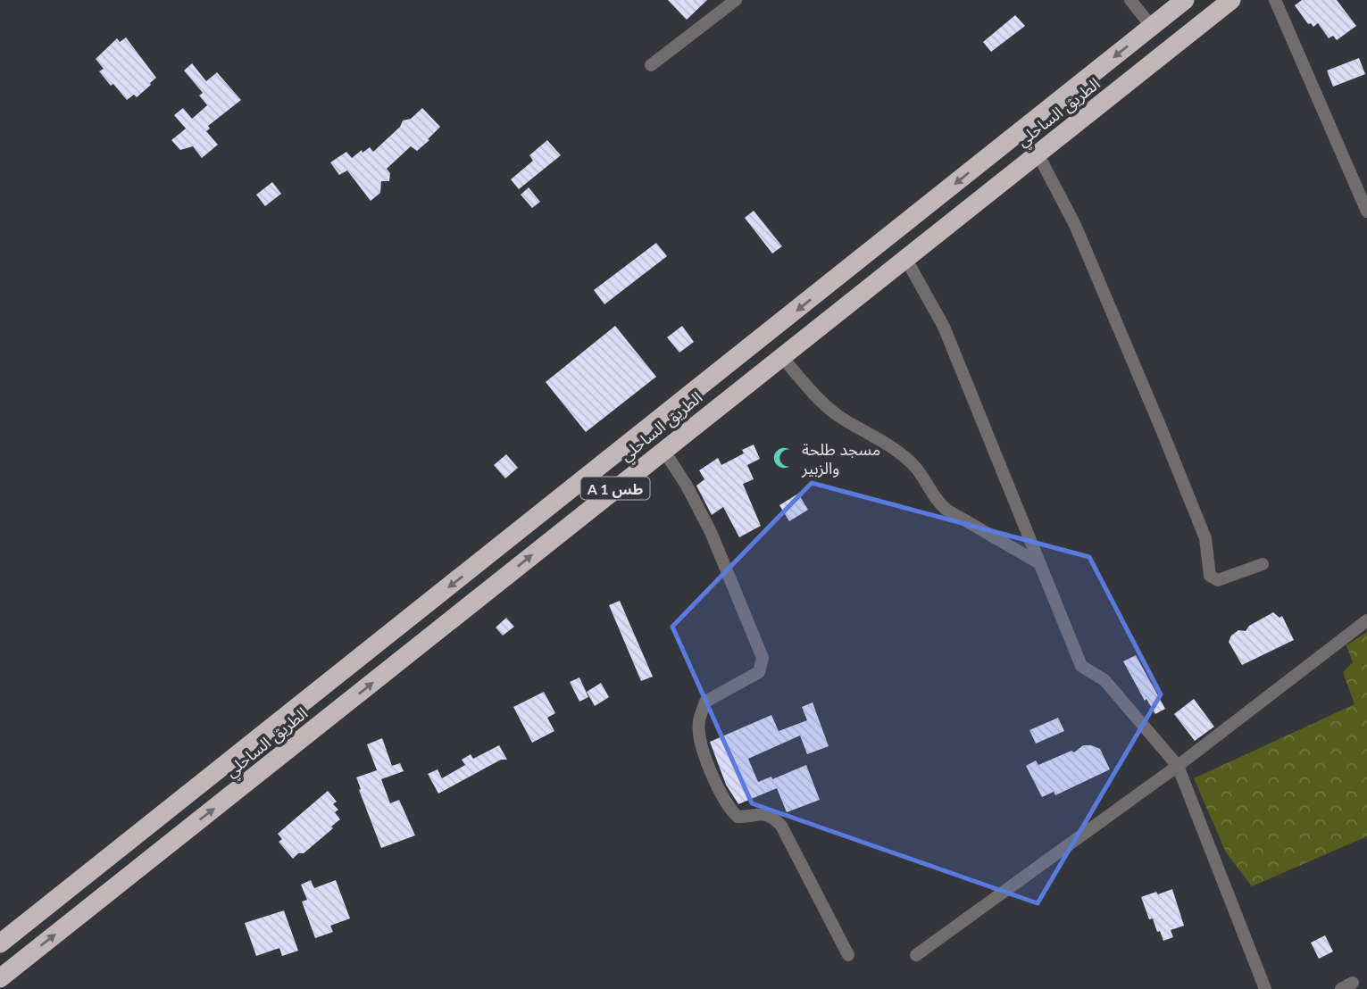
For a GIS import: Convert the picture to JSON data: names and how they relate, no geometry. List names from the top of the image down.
{
  "streets": {
    "highway": ["الطريق الساحلي", "A 1 طس"]
  },
  "places": {
    "mosque": ["مسجد طلحة والزبير"]
  }
}
